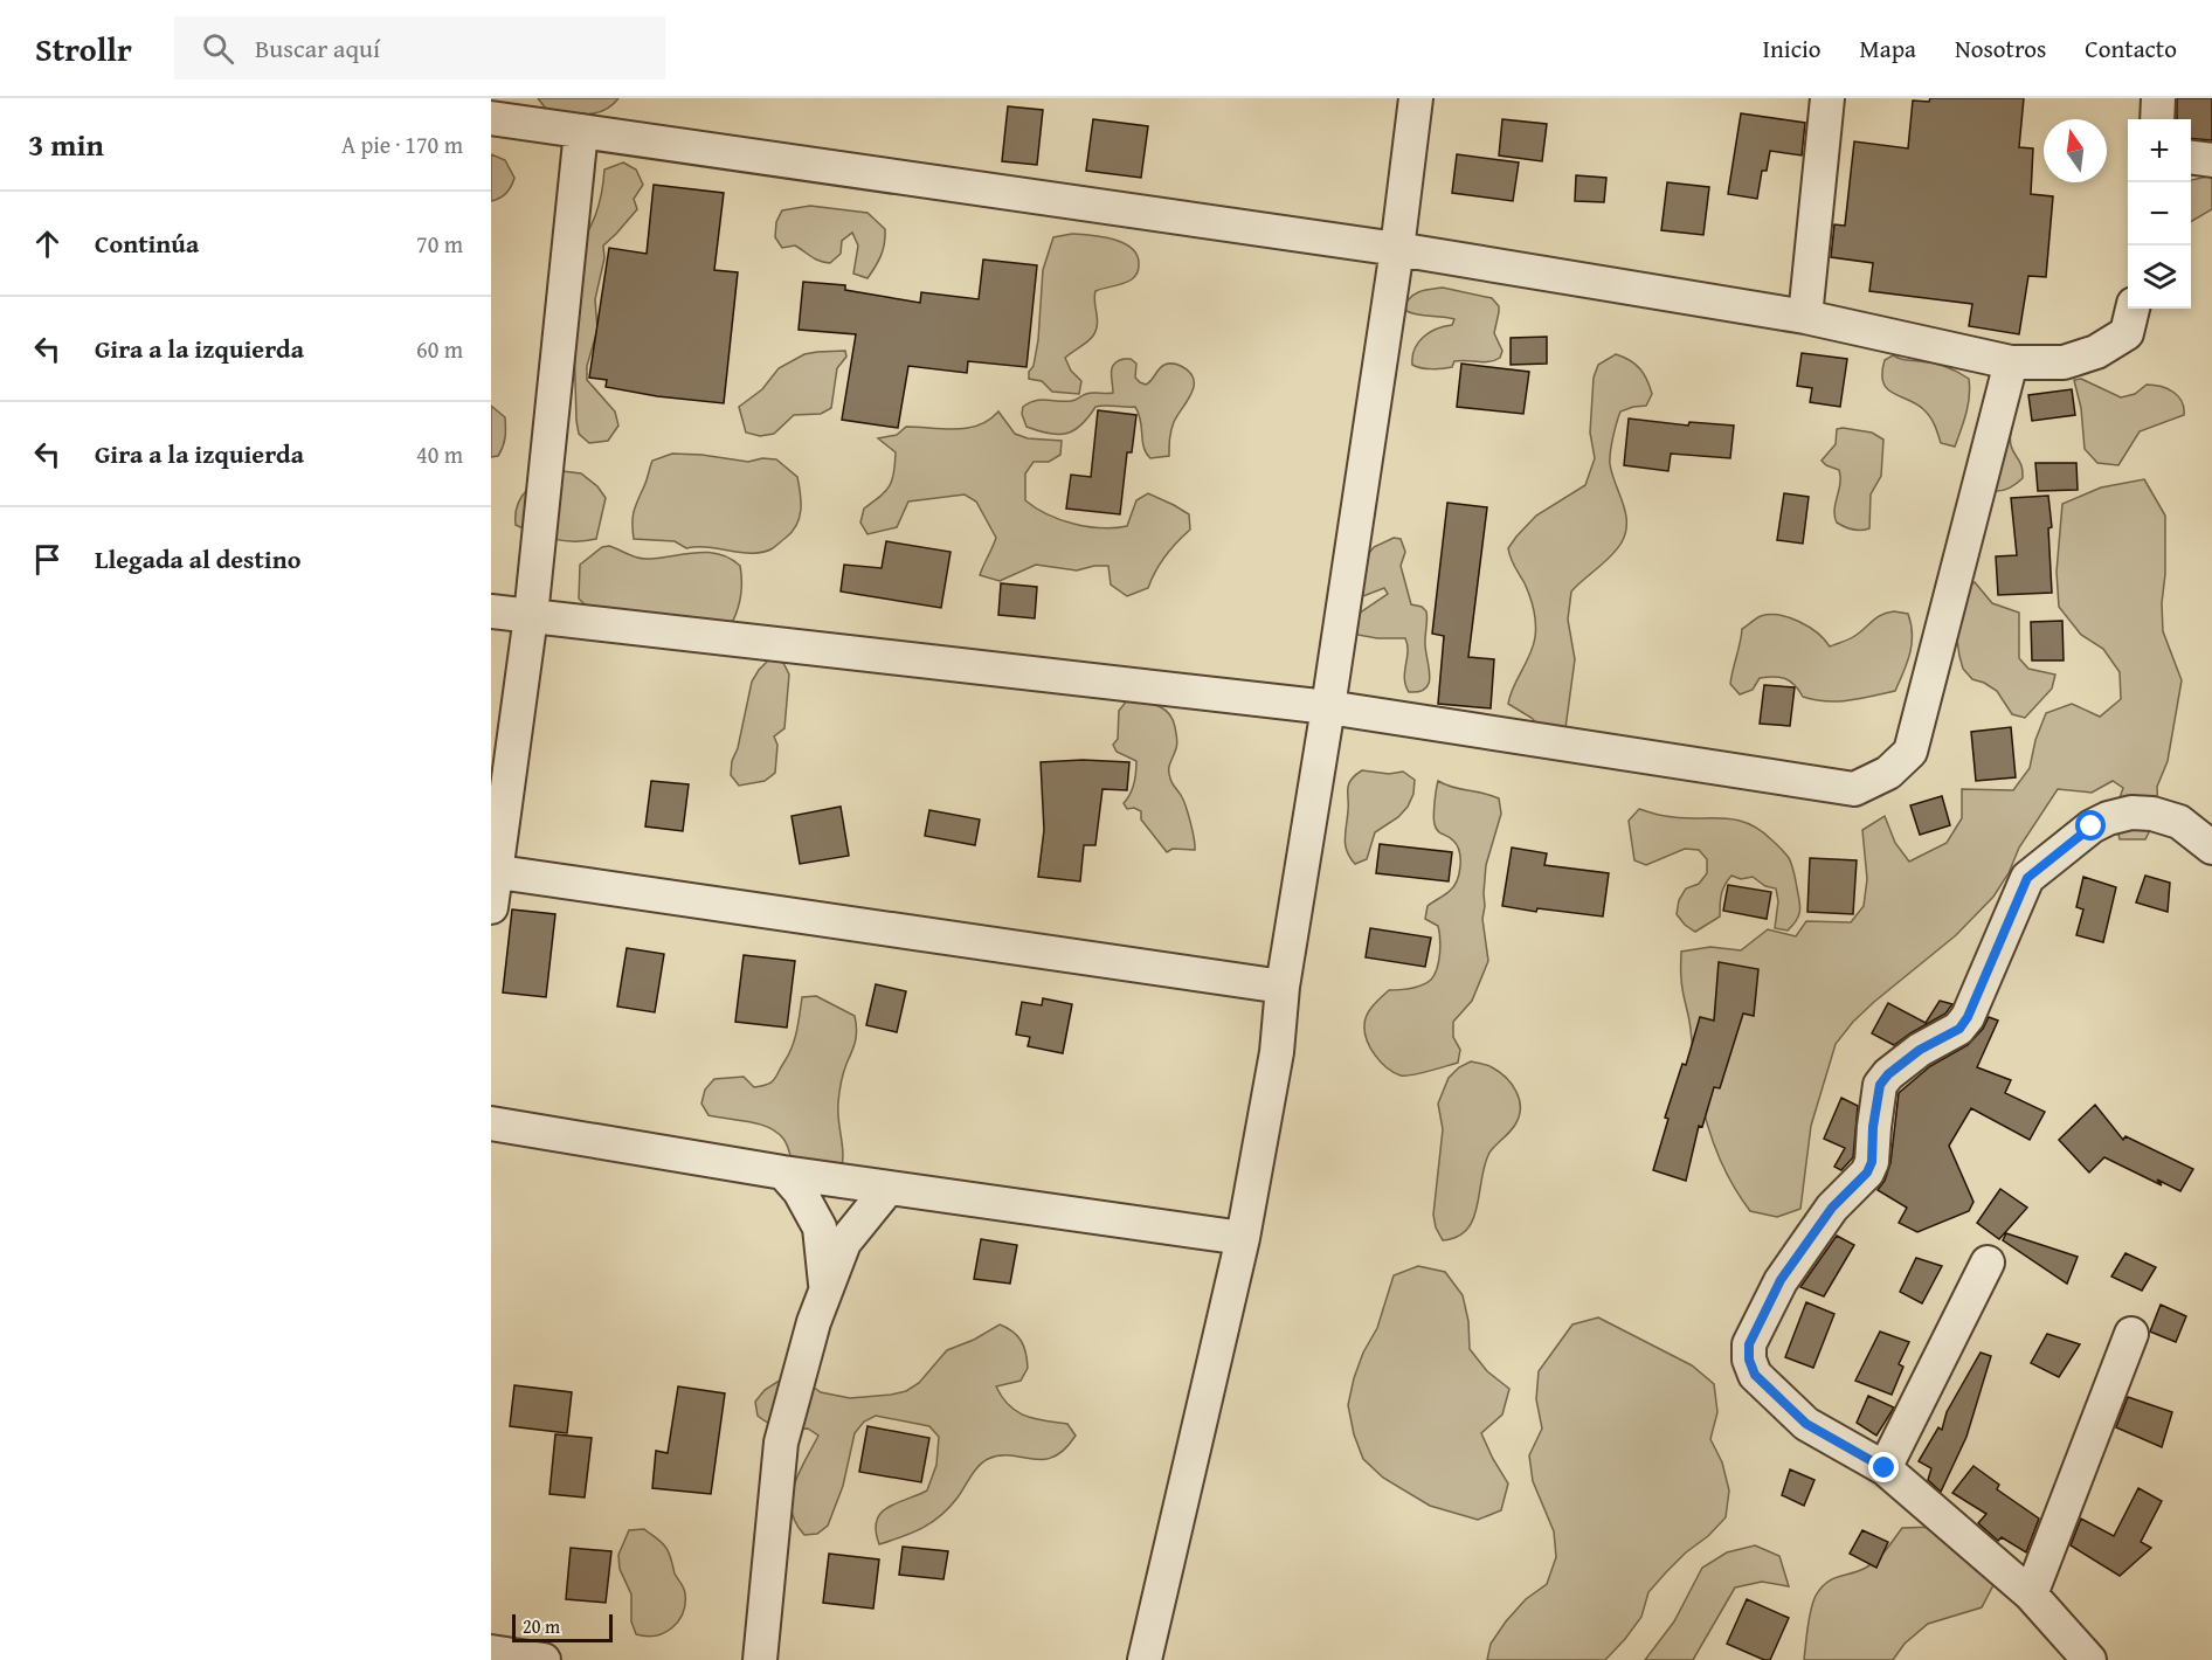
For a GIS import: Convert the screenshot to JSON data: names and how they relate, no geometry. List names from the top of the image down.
{
  "scale_bar": "20 m",
  "north": "top",
  "page": {
    "header": "Strollr",
    "search": "Buscar aquí",
    "nav": [
      "Inicio",
      "Mapa",
      "Nosotros",
      "Contacto"
    ],
    "heading": ["3 min", "A pie · 170 m"],
    "map_buttons": ["+", "−"],
    "list": [
      ["Continúa", "70 m"],
      ["Gira a la izquierda", "60 m"],
      ["Gira a la izquierda", "40 m"],
      "Llegada al destino"
    ],
    "scale": "20 m"
  }
}
